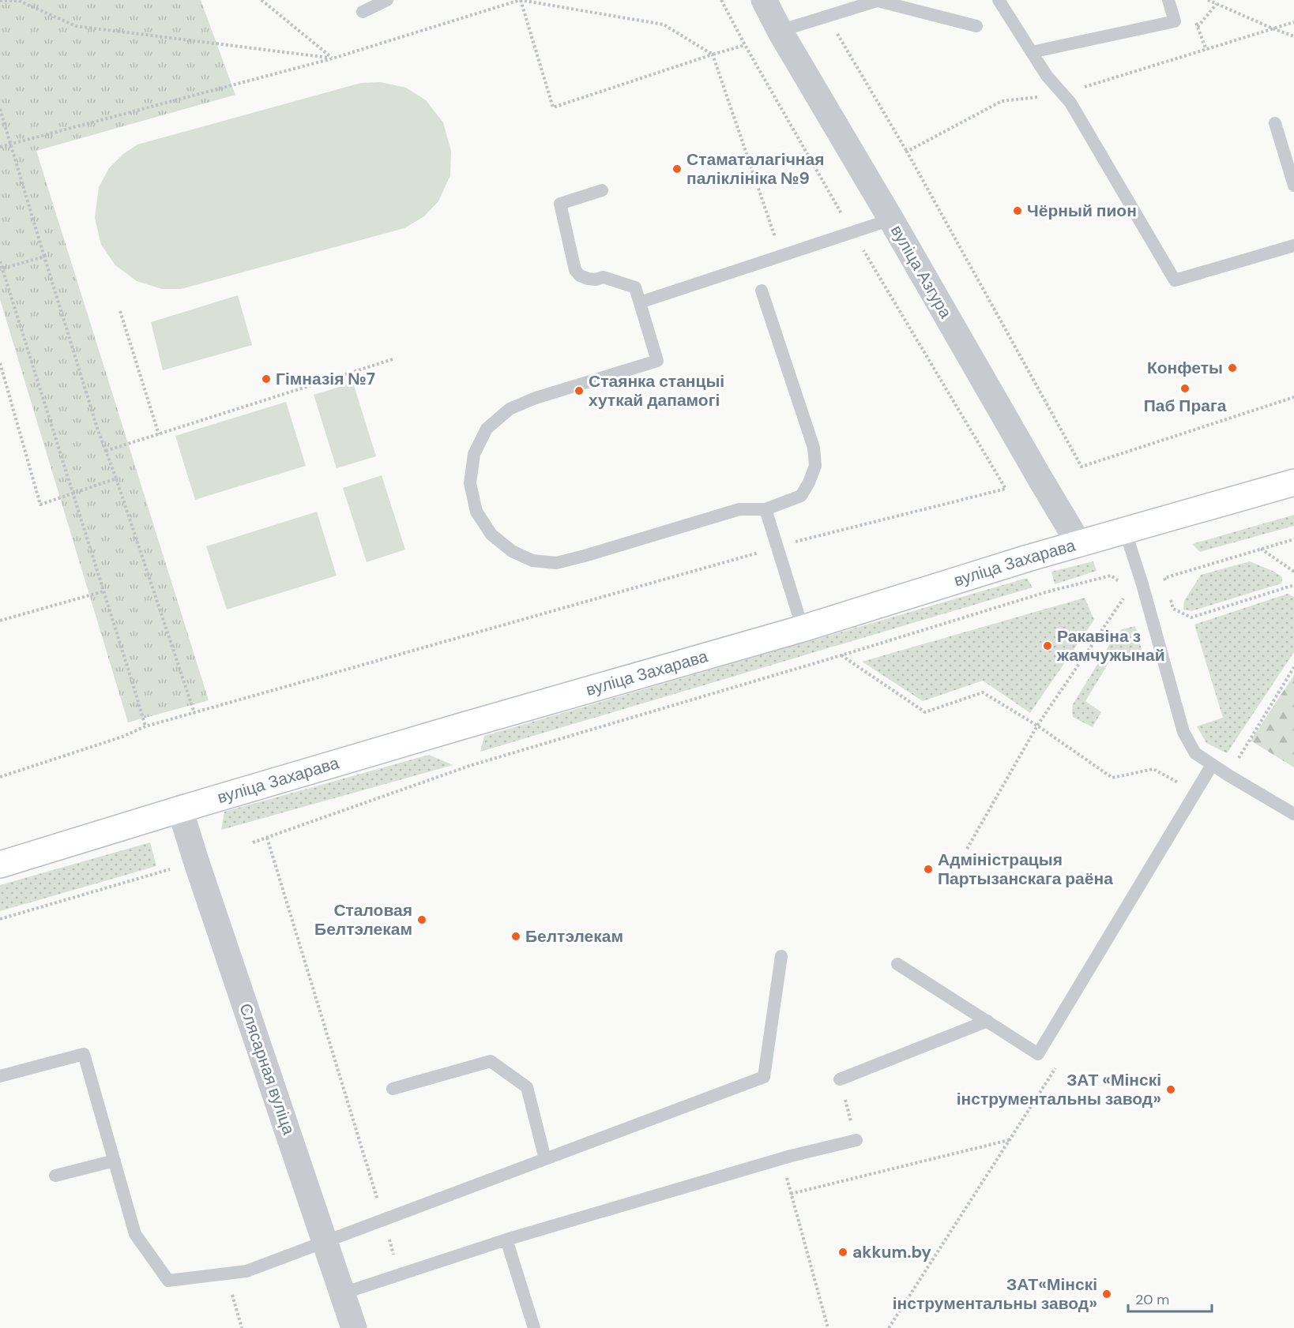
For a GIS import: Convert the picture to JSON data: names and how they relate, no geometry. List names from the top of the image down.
{
  "streets": {
    "main road": ["вуліца Захарава"],
    "street": ["вуліца Азгура", "Слясарная вуліца"]
  },
  "crossings": [
    ["вуліца Азгура", "вуліца Захарава"],
    ["вуліца Захарава", "Слясарная вуліца"]
  ],
  "places": [
    "Стаматалагічная паліклініка №9",
    "Чёрный пион",
    "Конфеты",
    "Гімназія №7",
    "Паб Прага",
    "Стаянка станцыі хуткай дапамогі",
    "Ракавіна з жамчужынай",
    "Адміністрацыя Партызанскага раёна",
    "Сталовая Белтэлекам",
    "Белтэлекам",
    "ЗАТ «Мінскі інструментальны завод»",
    "akkum.by",
    "ЗАТ«Мінскі інструментальны завод»"
  ],
  "scale_bar": "20 m"
}
